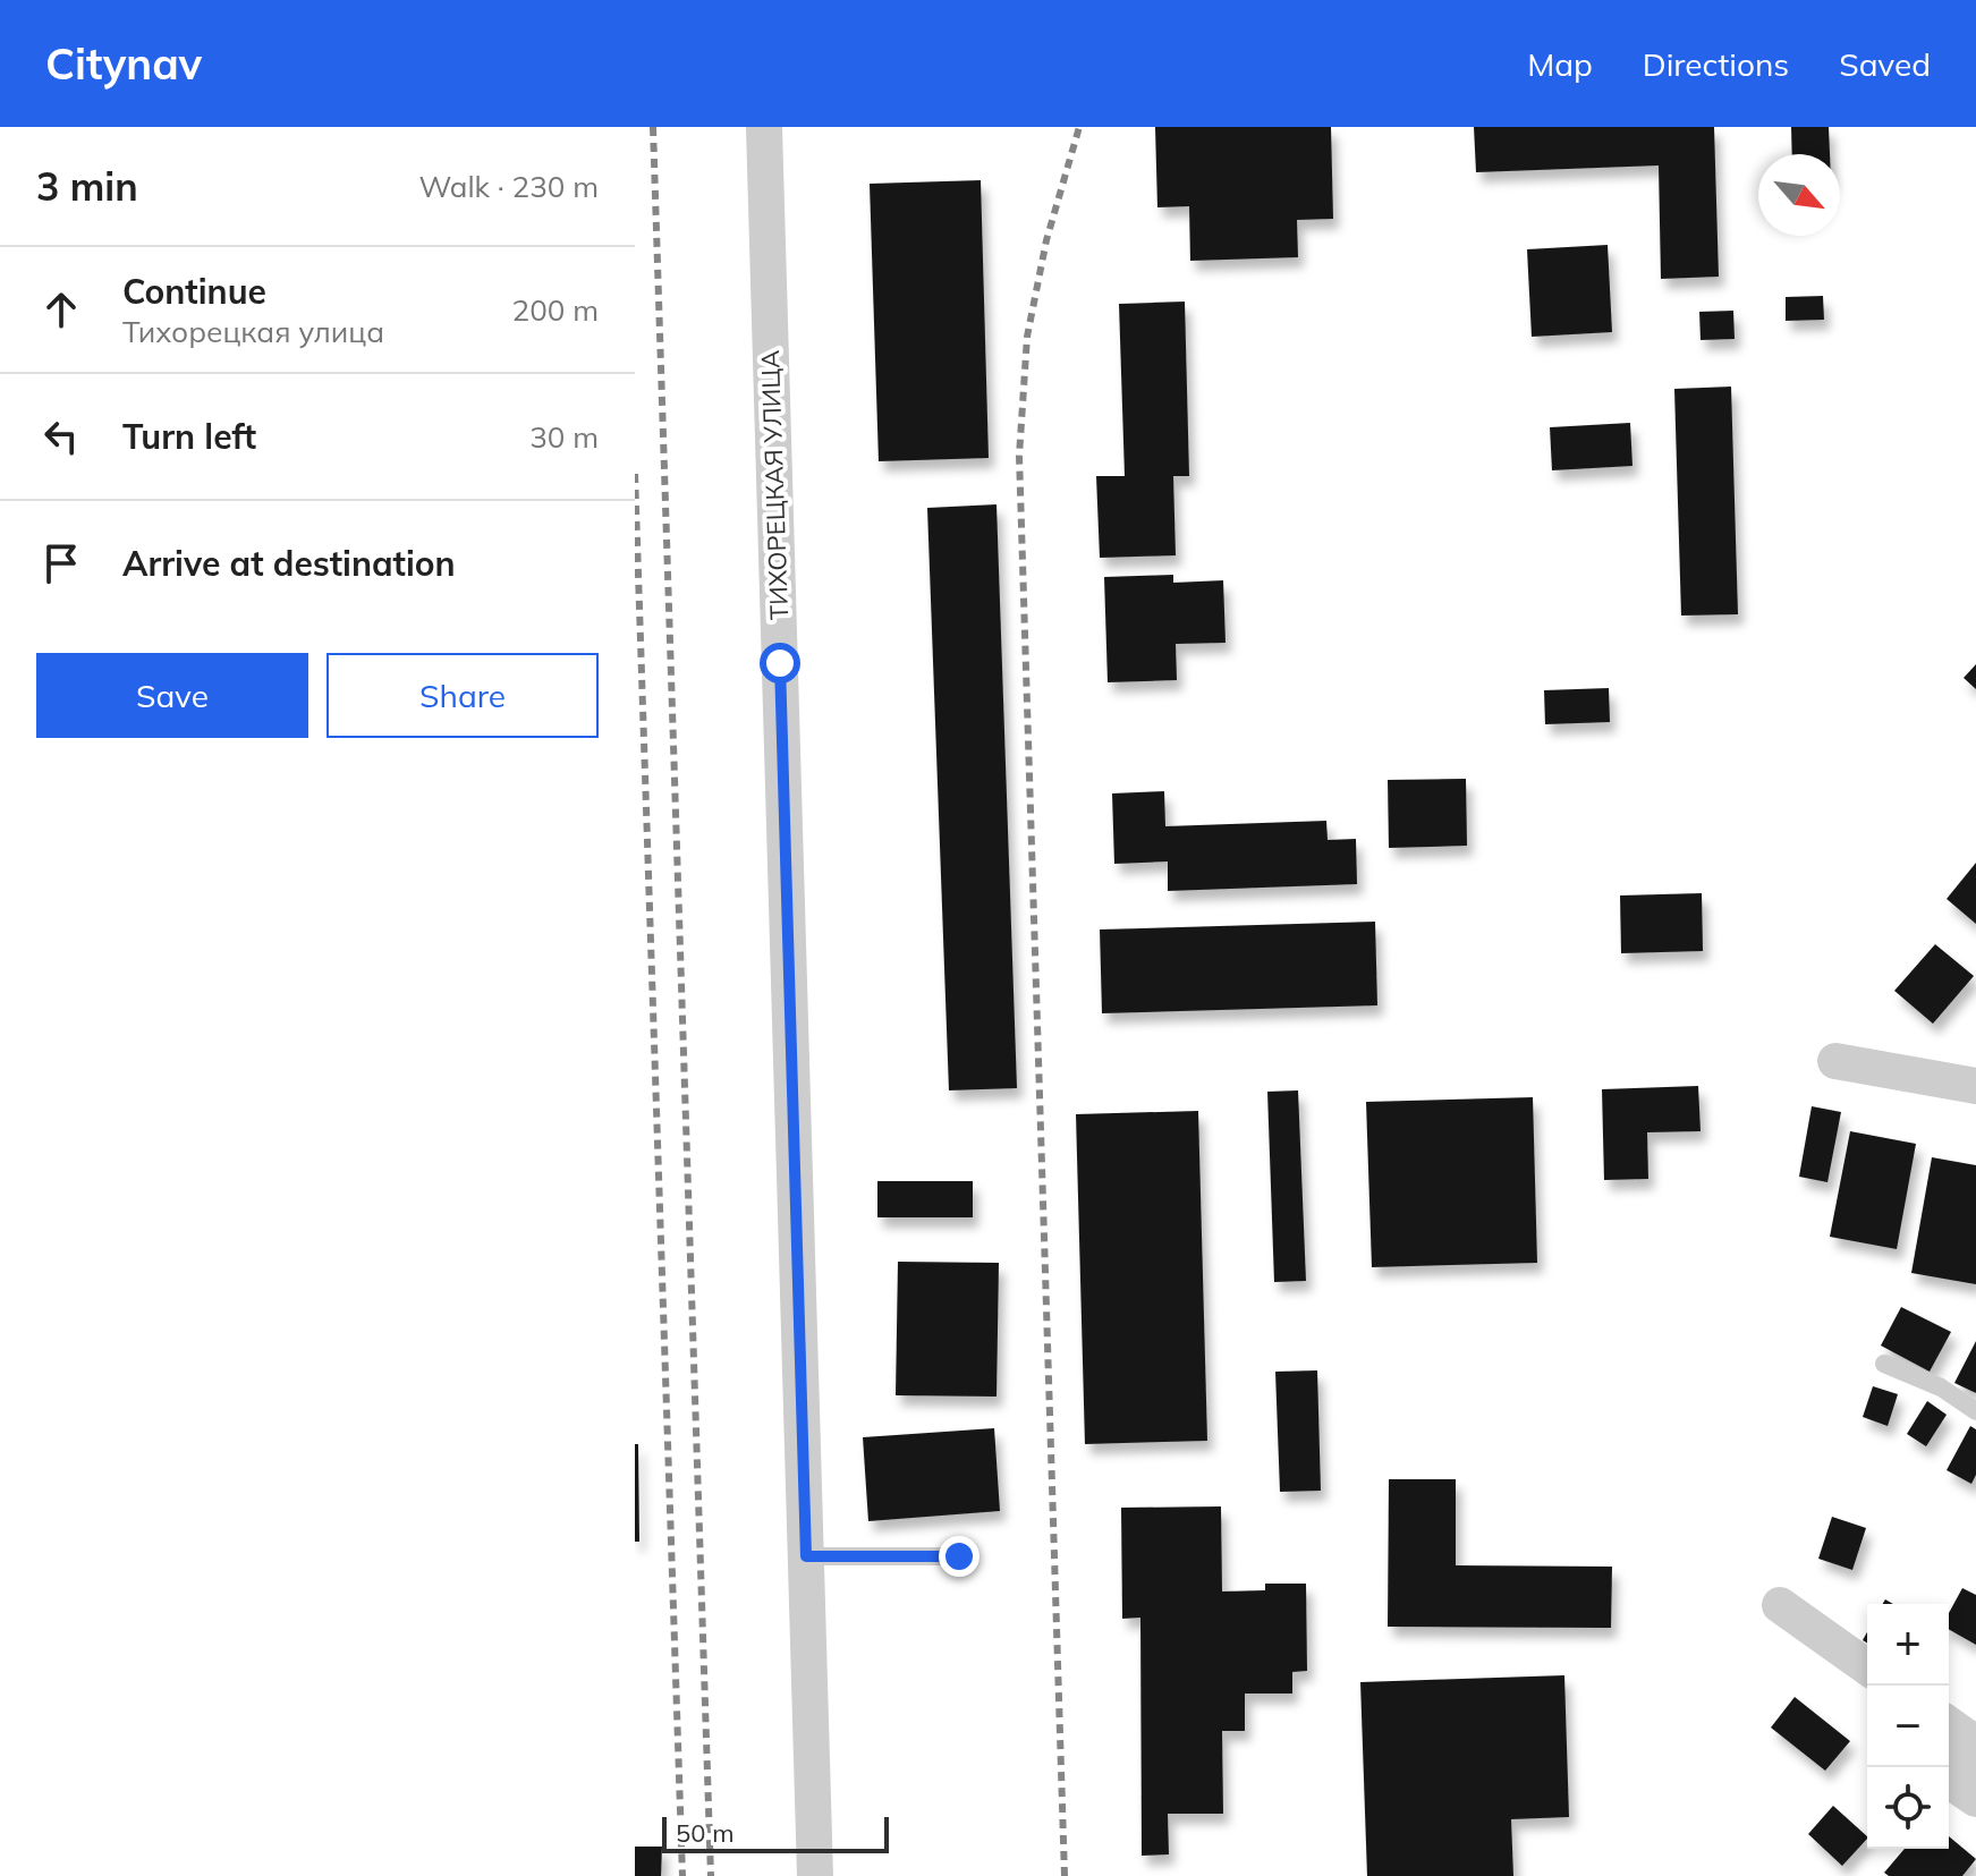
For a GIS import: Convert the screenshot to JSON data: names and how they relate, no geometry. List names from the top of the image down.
{
  "streets": {
    "street": ["ТИХОРЕЦКАЯ УЛИЦА"]
  },
  "scale_bar": "50 m",
  "north": "bottom right",
  "page": {
    "header": "Citynav",
    "nav": ["Map", "Directions", "Saved"],
    "heading": ["3 min", "Walk · 230 m"],
    "list": [
      ["Continue", "Тихорецкая улица", "200 m"],
      ["Turn left", "30 m"],
      "Arrive at destination"
    ],
    "buttons": ["Save", "Share"],
    "map_buttons": ["+", "−"],
    "scale": "50 m"
  }
}
